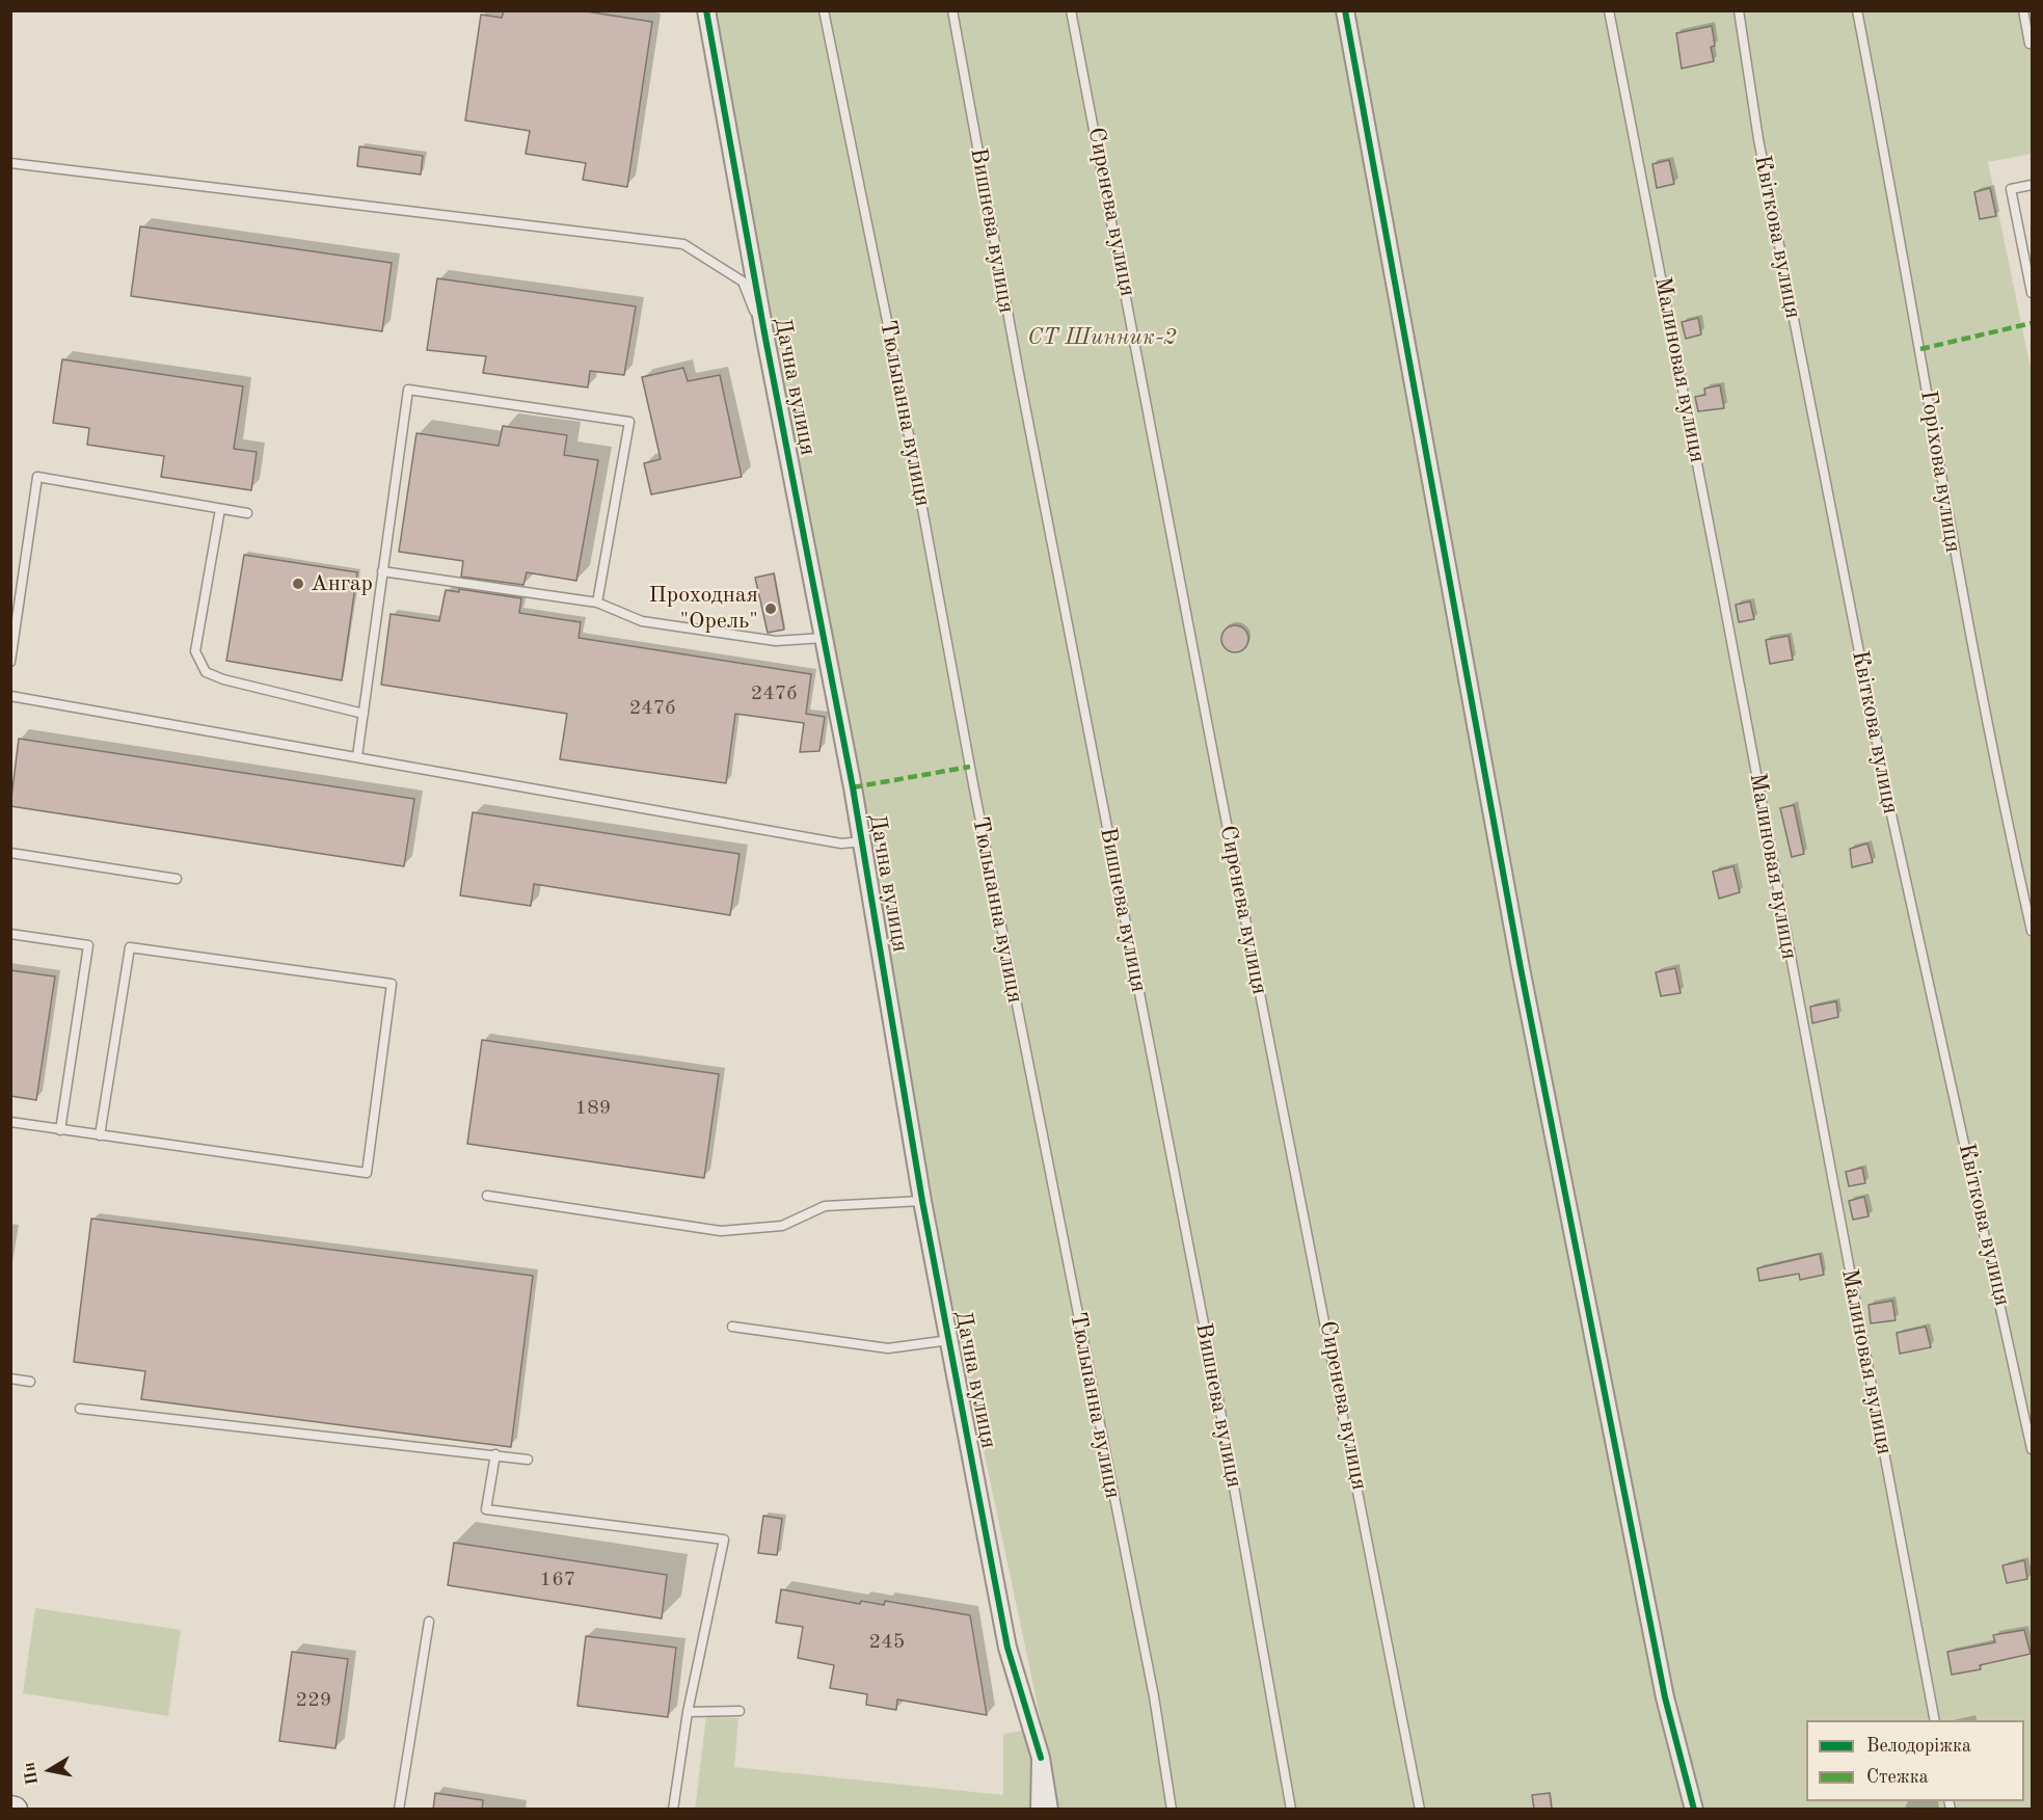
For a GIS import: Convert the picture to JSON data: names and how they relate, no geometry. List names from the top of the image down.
{
  "streets": {
    "street": ["Дачна вулиця"],
    "lane": [
      "Сиренева вулиця",
      "Вишнева вулиця",
      "Квіткова вулиця",
      "Малиновая вулиця",
      "Тюльпанна вулиця",
      "Горіхова вулиця"
    ]
  },
  "parks": ["СТ Шинник-2"],
  "places": ["Ангар", "Проходная \"Орель\""],
  "house_numbers": [
    "247б",
    "247б",
    "189",
    "167",
    "245",
    "229"
  ],
  "legend": ["Велодоріжка", "Стежка"],
  "north": "left"
}
